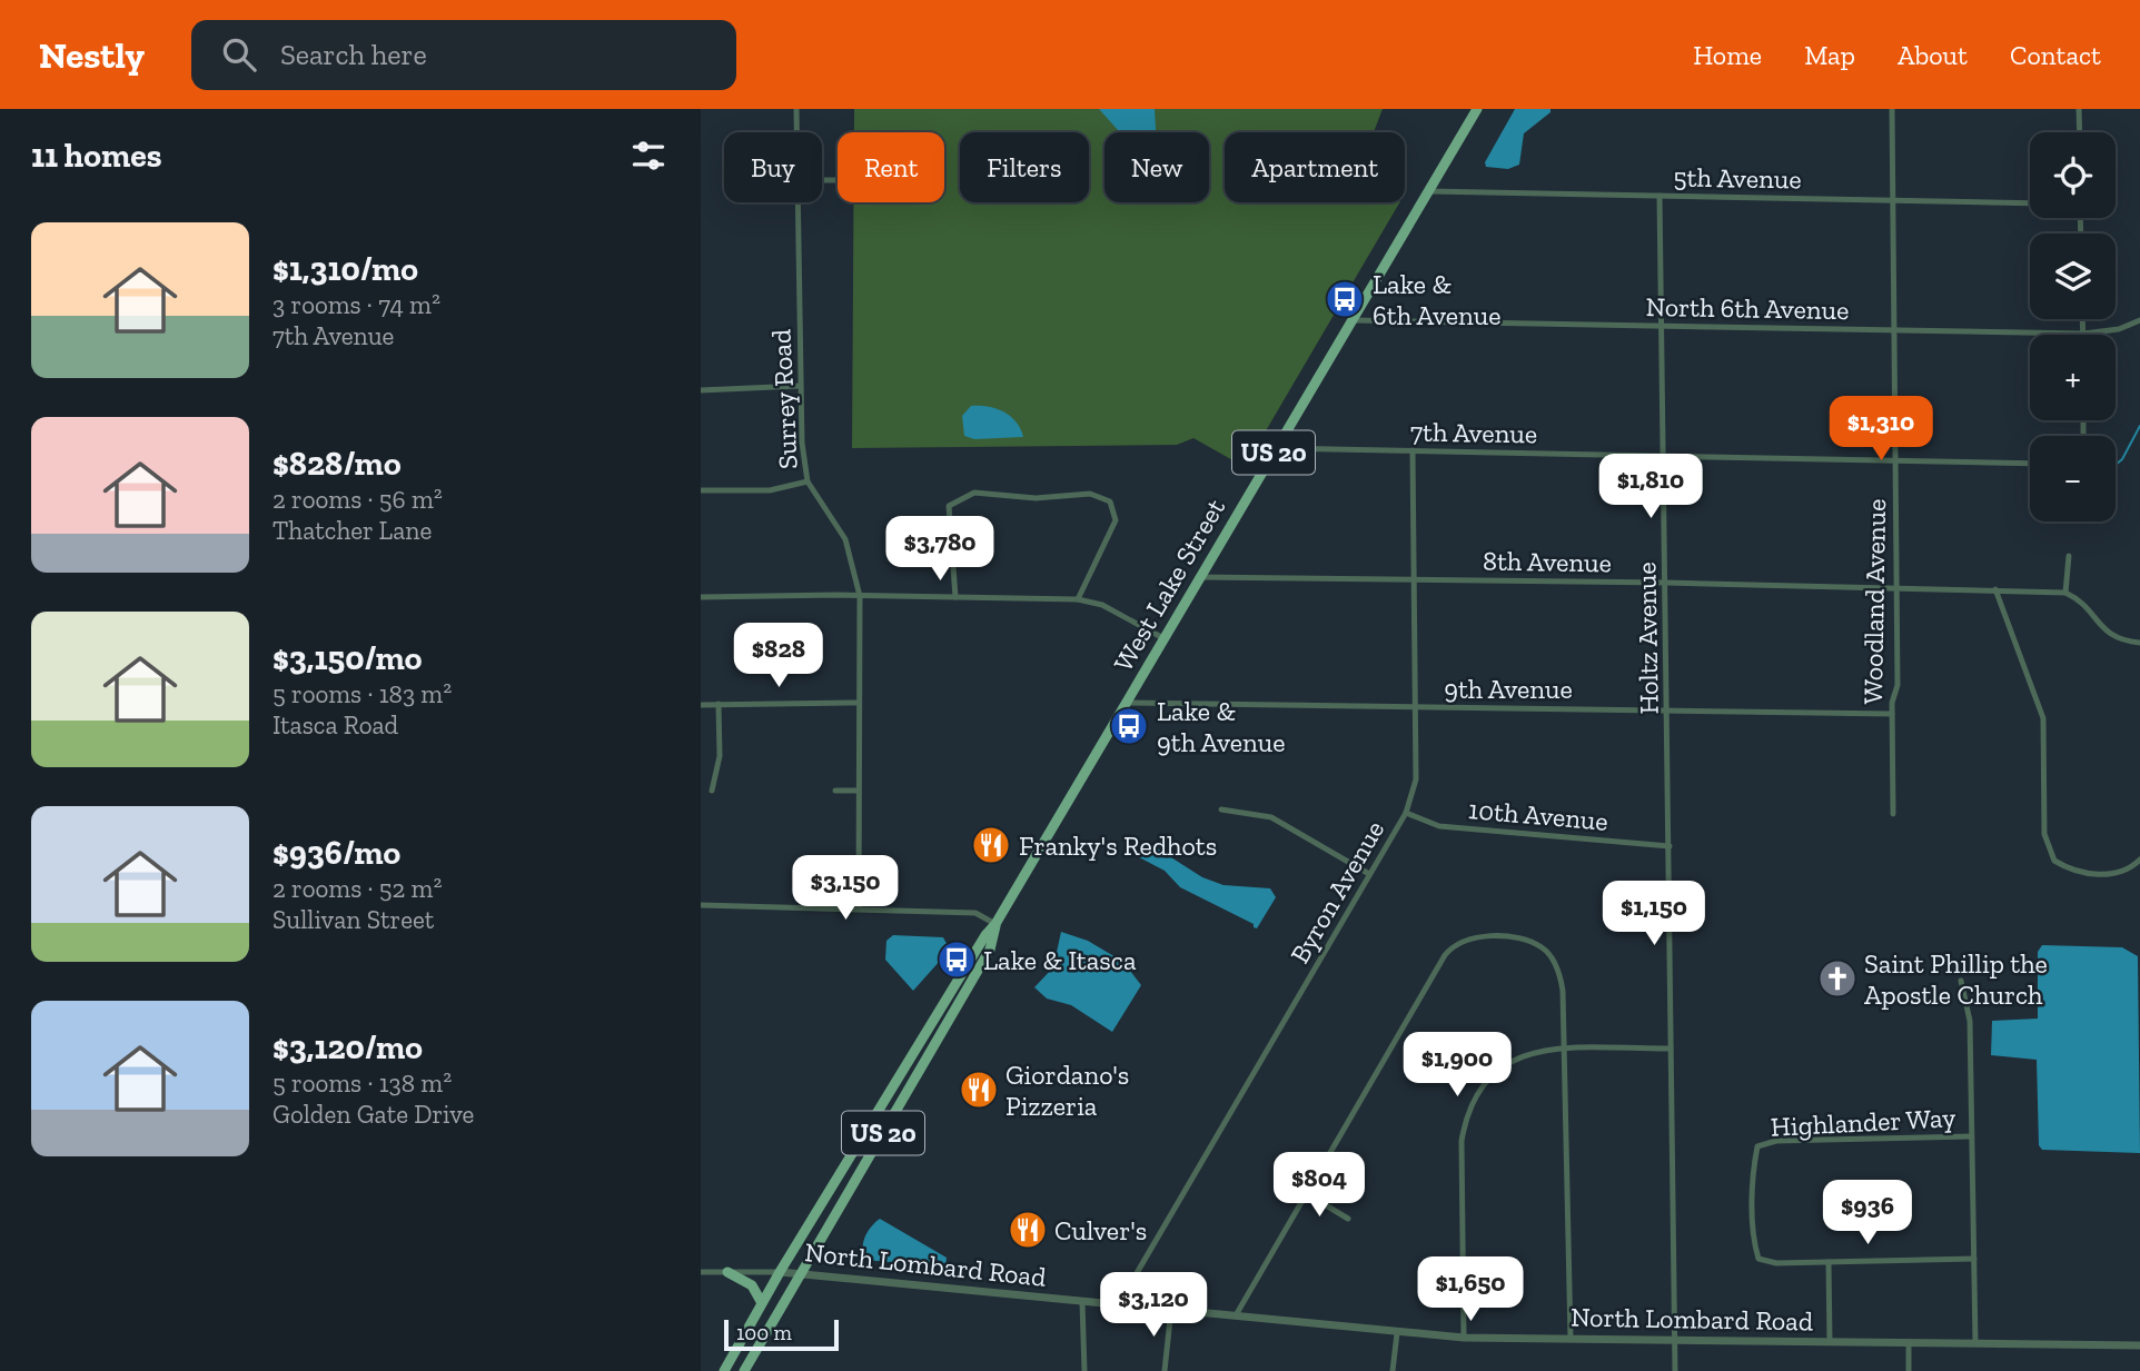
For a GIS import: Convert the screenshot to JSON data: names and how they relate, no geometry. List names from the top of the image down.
{
  "streets": {
    "main road": ["US 20", "West Lake Street"],
    "street": [
      "5th Avenue",
      "North 6th Avenue",
      "Surrey Road",
      "7th Avenue",
      "8th Avenue",
      "Woodland Avenue",
      "Holtz Avenue",
      "9th Avenue",
      "10th Avenue",
      "Byron Avenue",
      "Highlander Way",
      "North Lombard Road"
    ]
  },
  "crossings": [
    ["5th Avenue", "West Lake Street"],
    ["5th Avenue", "Woodland Avenue"],
    ["5th Avenue", "Holtz Avenue"],
    ["North 6th Avenue", "West Lake Street"],
    ["North 6th Avenue", "Woodland Avenue"],
    ["North 6th Avenue", "Holtz Avenue"],
    ["7th Avenue", "West Lake Street"],
    ["7th Avenue", "Woodland Avenue"],
    ["7th Avenue", "Holtz Avenue"],
    ["7th Avenue", "Byron Avenue"],
    ["8th Avenue", "West Lake Street"],
    ["8th Avenue", "Woodland Avenue"],
    ["8th Avenue", "Holtz Avenue"],
    ["8th Avenue", "Byron Avenue"],
    ["West Lake Street", "9th Avenue"],
    ["West Lake Street", "North Lombard Road"],
    ["Woodland Avenue", "9th Avenue"],
    ["Holtz Avenue", "9th Avenue"],
    ["Holtz Avenue", "10th Avenue"],
    ["9th Avenue", "Byron Avenue"],
    ["10th Avenue", "Byron Avenue"],
    ["Byron Avenue", "North Lombard Road"]
  ],
  "places": {
    "bus stop": ["Lake & 6th Avenue", "Lake & 9th Avenue", "Lake & Itasca"],
    "restaurant": ["Franky's Redhots", "Giordano's Pizzeria", "Culver's"],
    "church": ["Saint Phillip the Apostle Church"]
  },
  "scale_bar": "100 m",
  "page": {
    "header": "Nestly",
    "search": "Search here",
    "nav": [
      "Home",
      "Map",
      "About",
      "Contact"
    ],
    "heading": "11 homes",
    "map_buttons": ["+", "−"],
    "chip": [
      "Buy",
      "Rent",
      "Filters",
      "New",
      "Apartment"
    ],
    "list": [
      {
        "name": "$1,310/mo",
        "note": "3 rooms · 74 m² · 7th Avenue"
      },
      {
        "name": "$828/mo",
        "note": "2 rooms · 56 m² · Thatcher Lane"
      },
      {
        "name": "$3,150/mo",
        "note": "5 rooms · 183 m² · Itasca Road"
      },
      {
        "name": "$936/mo",
        "note": "2 rooms · 52 m² · Sullivan Street"
      },
      {
        "name": "$3,120/mo",
        "note": "5 rooms · 138 m² · Golden Gate Drive"
      }
    ],
    "price": [
      "$1,310",
      "$1,810",
      "$3,780",
      "$828",
      "$3,150",
      "$1,150",
      "$1,900",
      "$804",
      "$936",
      "$1,650",
      "$3,120"
    ],
    "scale": "100 m"
  }
}
